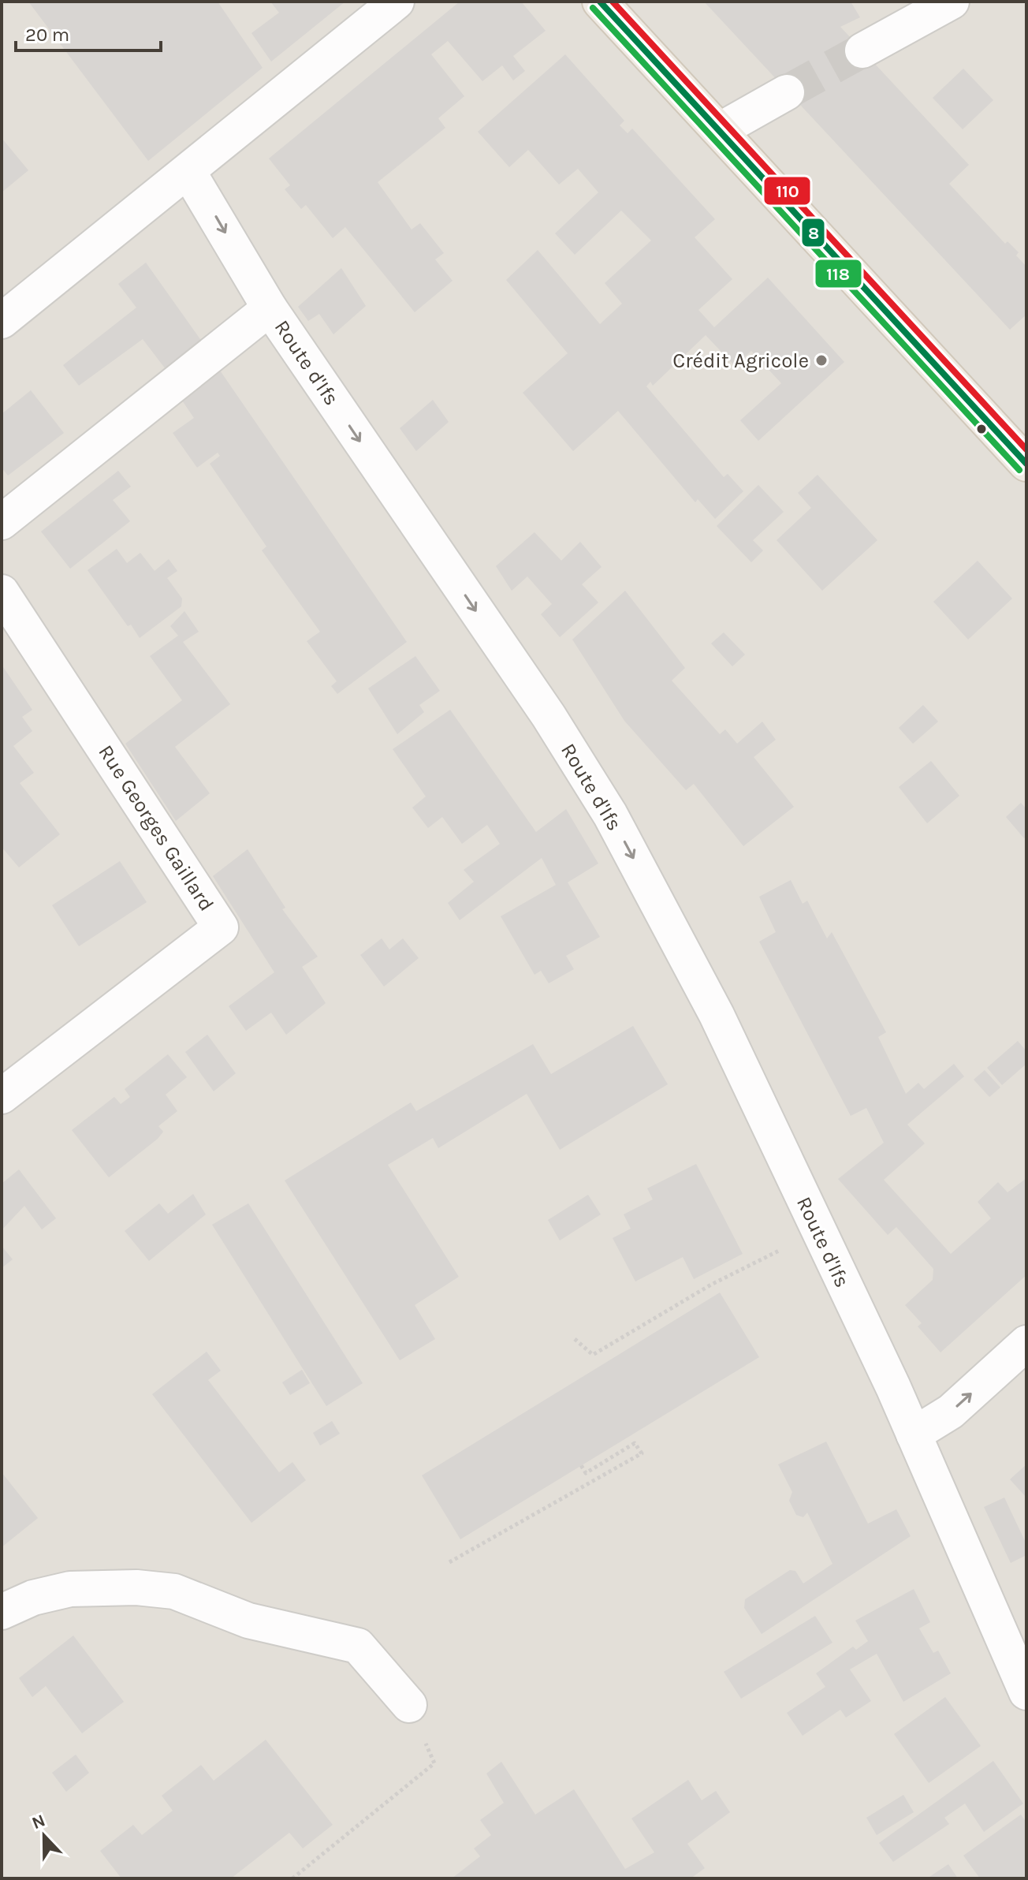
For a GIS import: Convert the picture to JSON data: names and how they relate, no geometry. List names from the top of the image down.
{
  "streets": {
    "street": ["Route d'Ifs", "Rue Georges Gaillard"]
  },
  "one_way": ["Route d'Ifs"],
  "places": ["Crédit Agricole"],
  "lines": ["transit line 8", "transit line 110", "transit line 118"],
  "scale_bar": "20 m",
  "north": "top"
}
